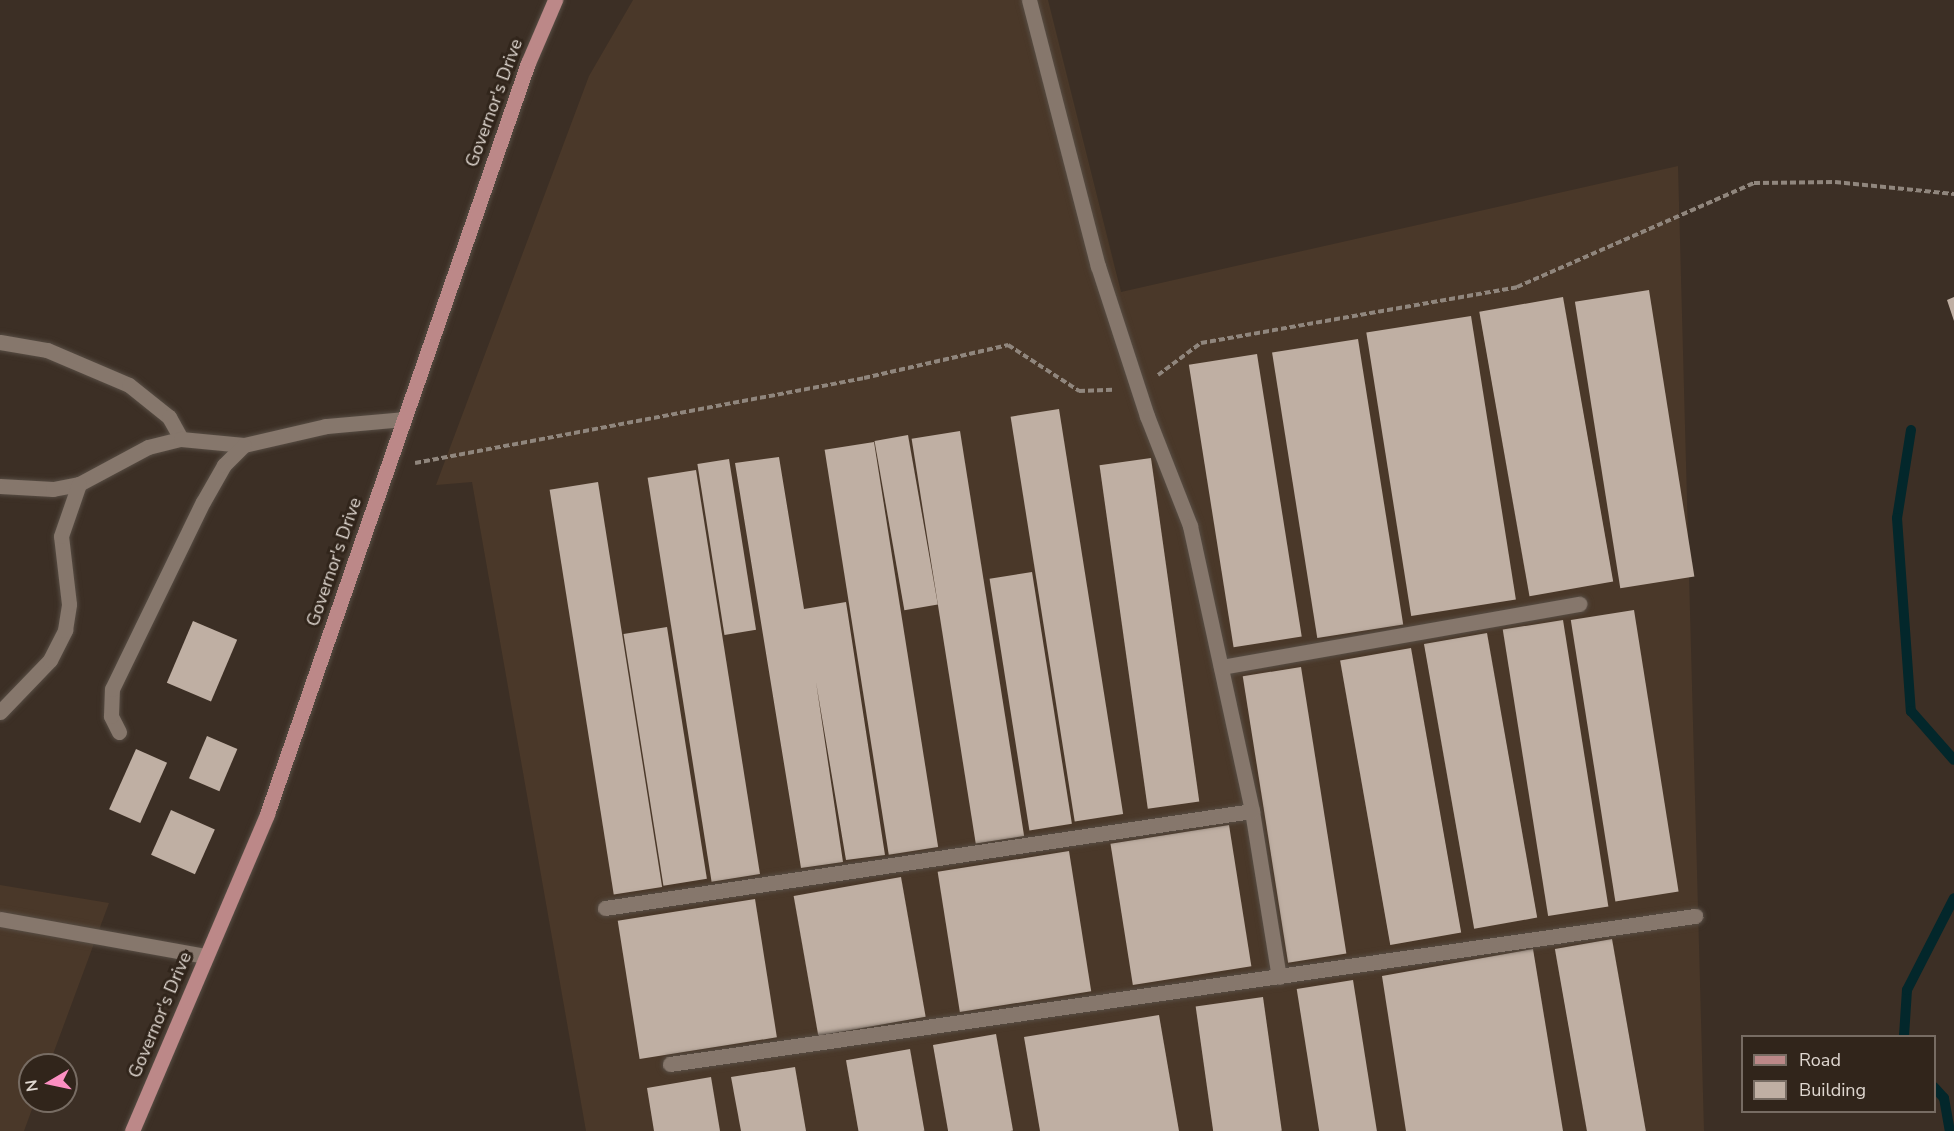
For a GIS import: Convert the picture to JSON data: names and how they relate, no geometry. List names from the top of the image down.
{
  "streets": {
    "main road": ["Governor's Drive"]
  },
  "legend": ["Road", "Building"],
  "north": "left"
}
